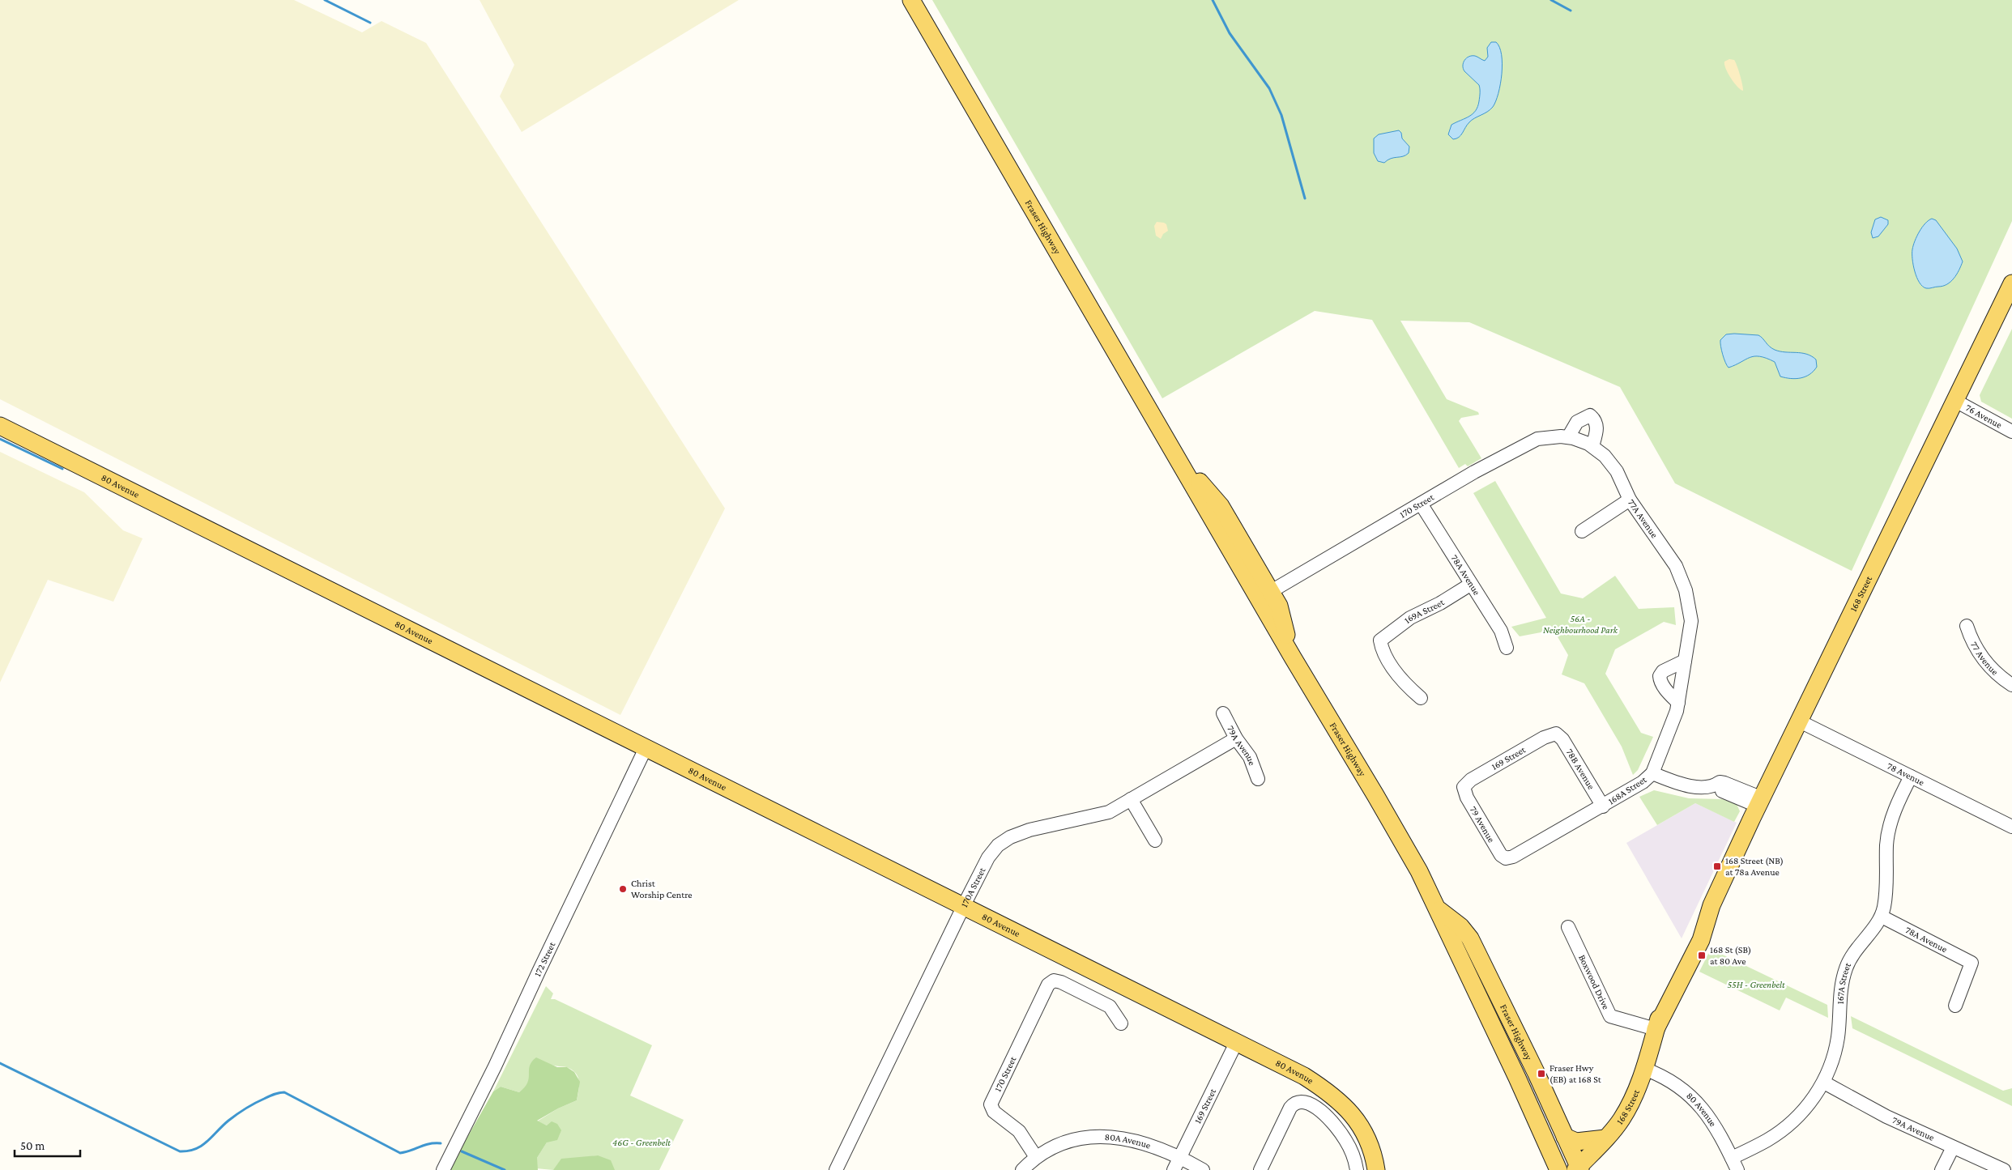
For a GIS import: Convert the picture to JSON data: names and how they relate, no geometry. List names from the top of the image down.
{
  "streets": {
    "main road": ["Fraser Highway", "80 Avenue", "168 Street"],
    "street": [
      "76 Avenue",
      "170 Street",
      "77A Avenue",
      "78A Avenue",
      "169A Street",
      "77 Avenue",
      "79A Avenue",
      "169 Street",
      "78B Avenue",
      "78 Avenue",
      "168A Street",
      "79 Avenue",
      "170A Street",
      "172 Street",
      "Boxwood Drive",
      "167A Street",
      "80A Avenue"
    ]
  },
  "crossings": [
    ["Fraser Highway", "170 Street"],
    ["Fraser Highway", "168 Street"],
    ["76 Avenue", "168 Street"],
    ["80 Avenue", "168 Street"],
    ["80 Avenue", "169 Street"],
    ["80 Avenue", "170A Street"],
    ["80 Avenue", "172 Street"],
    ["80 Avenue", "167A Street"],
    ["170 Street", "77A Avenue"],
    ["170 Street", "78A Avenue"],
    ["170 Street", "80A Avenue"],
    ["77A Avenue", "168A Street"],
    ["78A Avenue", "169A Street"],
    ["78A Avenue", "167A Street"],
    ["168 Street", "78 Avenue"],
    ["168 Street", "Boxwood Drive"],
    ["79A Avenue", "170A Street"],
    ["79A Avenue", "167A Street"],
    ["169 Street", "78B Avenue"],
    ["169 Street", "79 Avenue"],
    ["169 Street", "80A Avenue"],
    ["78B Avenue", "168A Street"],
    ["78 Avenue", "167A Street"],
    ["168A Street", "79 Avenue"]
  ],
  "parks": ["56A - Neighbourhood Park", "55H - Greenbelt", "46G - Greenbelt"],
  "places": {
    "transit": ["168 Street (NB) at 78a Avenue", "168 St (SB) at 80 Ave", "Fraser Hwy (EB) at 168 St"],
    "other": ["Christ Worship Centre"]
  },
  "scale_bar": "50 m"
}
